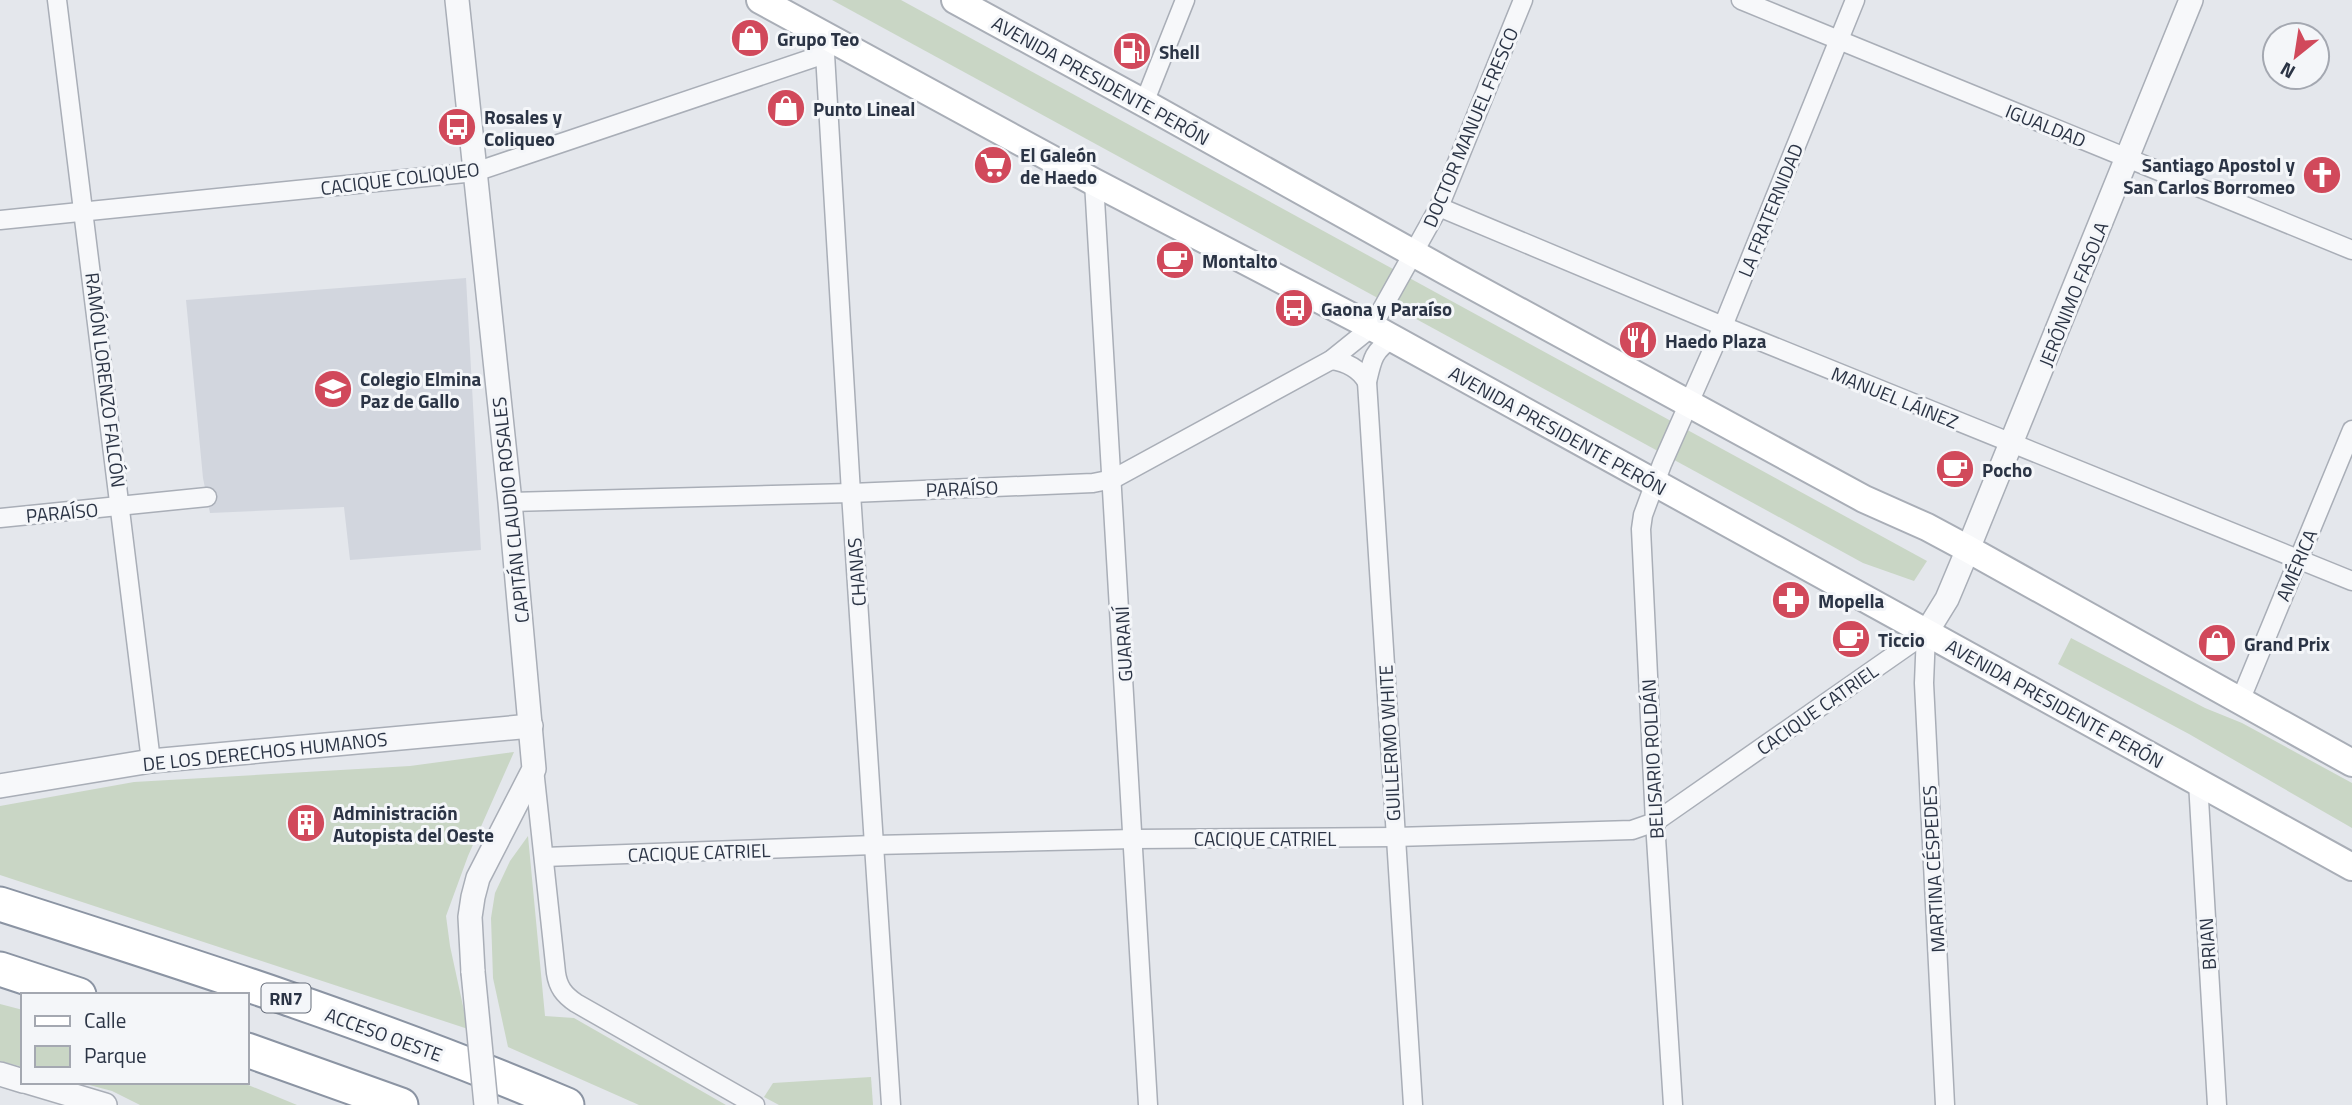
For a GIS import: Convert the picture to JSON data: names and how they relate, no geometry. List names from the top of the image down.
{
  "streets": {
    "highway": ["RN7", "ACCESO OESTE"],
    "main road": ["AVENIDA PRESIDENTE PERÓN"],
    "street": [
      "IGUALDAD",
      "DOCTOR MANUEL FRESCO",
      "CACIQUE COLIQUEO",
      "LA FRATERNIDAD",
      "JERÓNIMO FASOLA",
      "RAMÓN LORENZO FALCÓN",
      "MANUEL LÁINEZ",
      "PARAÍSO",
      "CAPITÁN CLAUDIO ROSALES",
      "AMÉRICA",
      "CHANAS",
      "GUARANÍ",
      "CACIQUE CATRIEL",
      "GUILLERMO WHITE",
      "DE LOS DERECHOS HUMANOS",
      "BELISARIO ROLDÁN",
      "MARTINA CÉSPEDES",
      "BRIAN"
    ]
  },
  "crossings": [
    ["AVENIDA PRESIDENTE PERÓN", "DOCTOR MANUEL FRESCO"],
    ["AVENIDA PRESIDENTE PERÓN", "CACIQUE COLIQUEO"],
    ["AVENIDA PRESIDENTE PERÓN", "LA FRATERNIDAD"],
    ["AVENIDA PRESIDENTE PERÓN", "JERÓNIMO FASOLA"],
    ["AVENIDA PRESIDENTE PERÓN", "PARAÍSO"],
    ["AVENIDA PRESIDENTE PERÓN", "AMÉRICA"],
    ["AVENIDA PRESIDENTE PERÓN", "CHANAS"],
    ["AVENIDA PRESIDENTE PERÓN", "GUARANÍ"],
    ["AVENIDA PRESIDENTE PERÓN", "CACIQUE CATRIEL"],
    ["AVENIDA PRESIDENTE PERÓN", "GUILLERMO WHITE"],
    ["AVENIDA PRESIDENTE PERÓN", "BELISARIO ROLDÁN"],
    ["AVENIDA PRESIDENTE PERÓN", "MARTINA CÉSPEDES"],
    ["AVENIDA PRESIDENTE PERÓN", "BRIAN"],
    ["IGUALDAD", "LA FRATERNIDAD"],
    ["IGUALDAD", "JERÓNIMO FASOLA"],
    ["DOCTOR MANUEL FRESCO", "MANUEL LÁINEZ"],
    ["DOCTOR MANUEL FRESCO", "PARAÍSO"],
    ["DOCTOR MANUEL FRESCO", "GUILLERMO WHITE"],
    ["CACIQUE COLIQUEO", "RAMÓN LORENZO FALCÓN"],
    ["CACIQUE COLIQUEO", "CAPITÁN CLAUDIO ROSALES"],
    ["CACIQUE COLIQUEO", "CHANAS"],
    ["LA FRATERNIDAD", "MANUEL LÁINEZ"],
    ["LA FRATERNIDAD", "BELISARIO ROLDÁN"],
    ["JERÓNIMO FASOLA", "MANUEL LÁINEZ"],
    ["JERÓNIMO FASOLA", "CACIQUE CATRIEL"],
    ["JERÓNIMO FASOLA", "MARTINA CÉSPEDES"],
    ["RAMÓN LORENZO FALCÓN", "PARAÍSO"],
    ["RAMÓN LORENZO FALCÓN", "DE LOS DERECHOS HUMANOS"],
    ["MANUEL LÁINEZ", "AMÉRICA"],
    ["PARAÍSO", "CAPITÁN CLAUDIO ROSALES"],
    ["PARAÍSO", "CHANAS"],
    ["PARAÍSO", "GUARANÍ"],
    ["PARAÍSO", "GUILLERMO WHITE"],
    ["CAPITÁN CLAUDIO ROSALES", "CACIQUE CATRIEL"],
    ["CAPITÁN CLAUDIO ROSALES", "DE LOS DERECHOS HUMANOS"],
    ["CHANAS", "CACIQUE CATRIEL"],
    ["GUARANÍ", "CACIQUE CATRIEL"],
    ["CACIQUE CATRIEL", "GUILLERMO WHITE"],
    ["CACIQUE CATRIEL", "BELISARIO ROLDÁN"],
    ["CACIQUE CATRIEL", "MARTINA CÉSPEDES"]
  ],
  "places": {
    "shop": ["Grupo Teo", "Punto Lineal", "Grand Prix"],
    "fuel station": ["Shell"],
    "bus stop": ["Rosales y Coliqueo", "Gaona y Paraíso"],
    "supermarket": ["El Galeón de Haedo"],
    "church": ["Santiago Apostol y San Carlos Borromeo"],
    "cafe": ["Montalto", "Pocho", "Ticcio"],
    "restaurant": ["Haedo Plaza"],
    "school or university": ["Colegio Elmina Paz de Gallo"],
    "pharmacy": ["Mopella"],
    "building": ["Administración Autopista del Oeste"]
  },
  "legend": ["Calle", "Parque"],
  "north": "bottom left"
}
